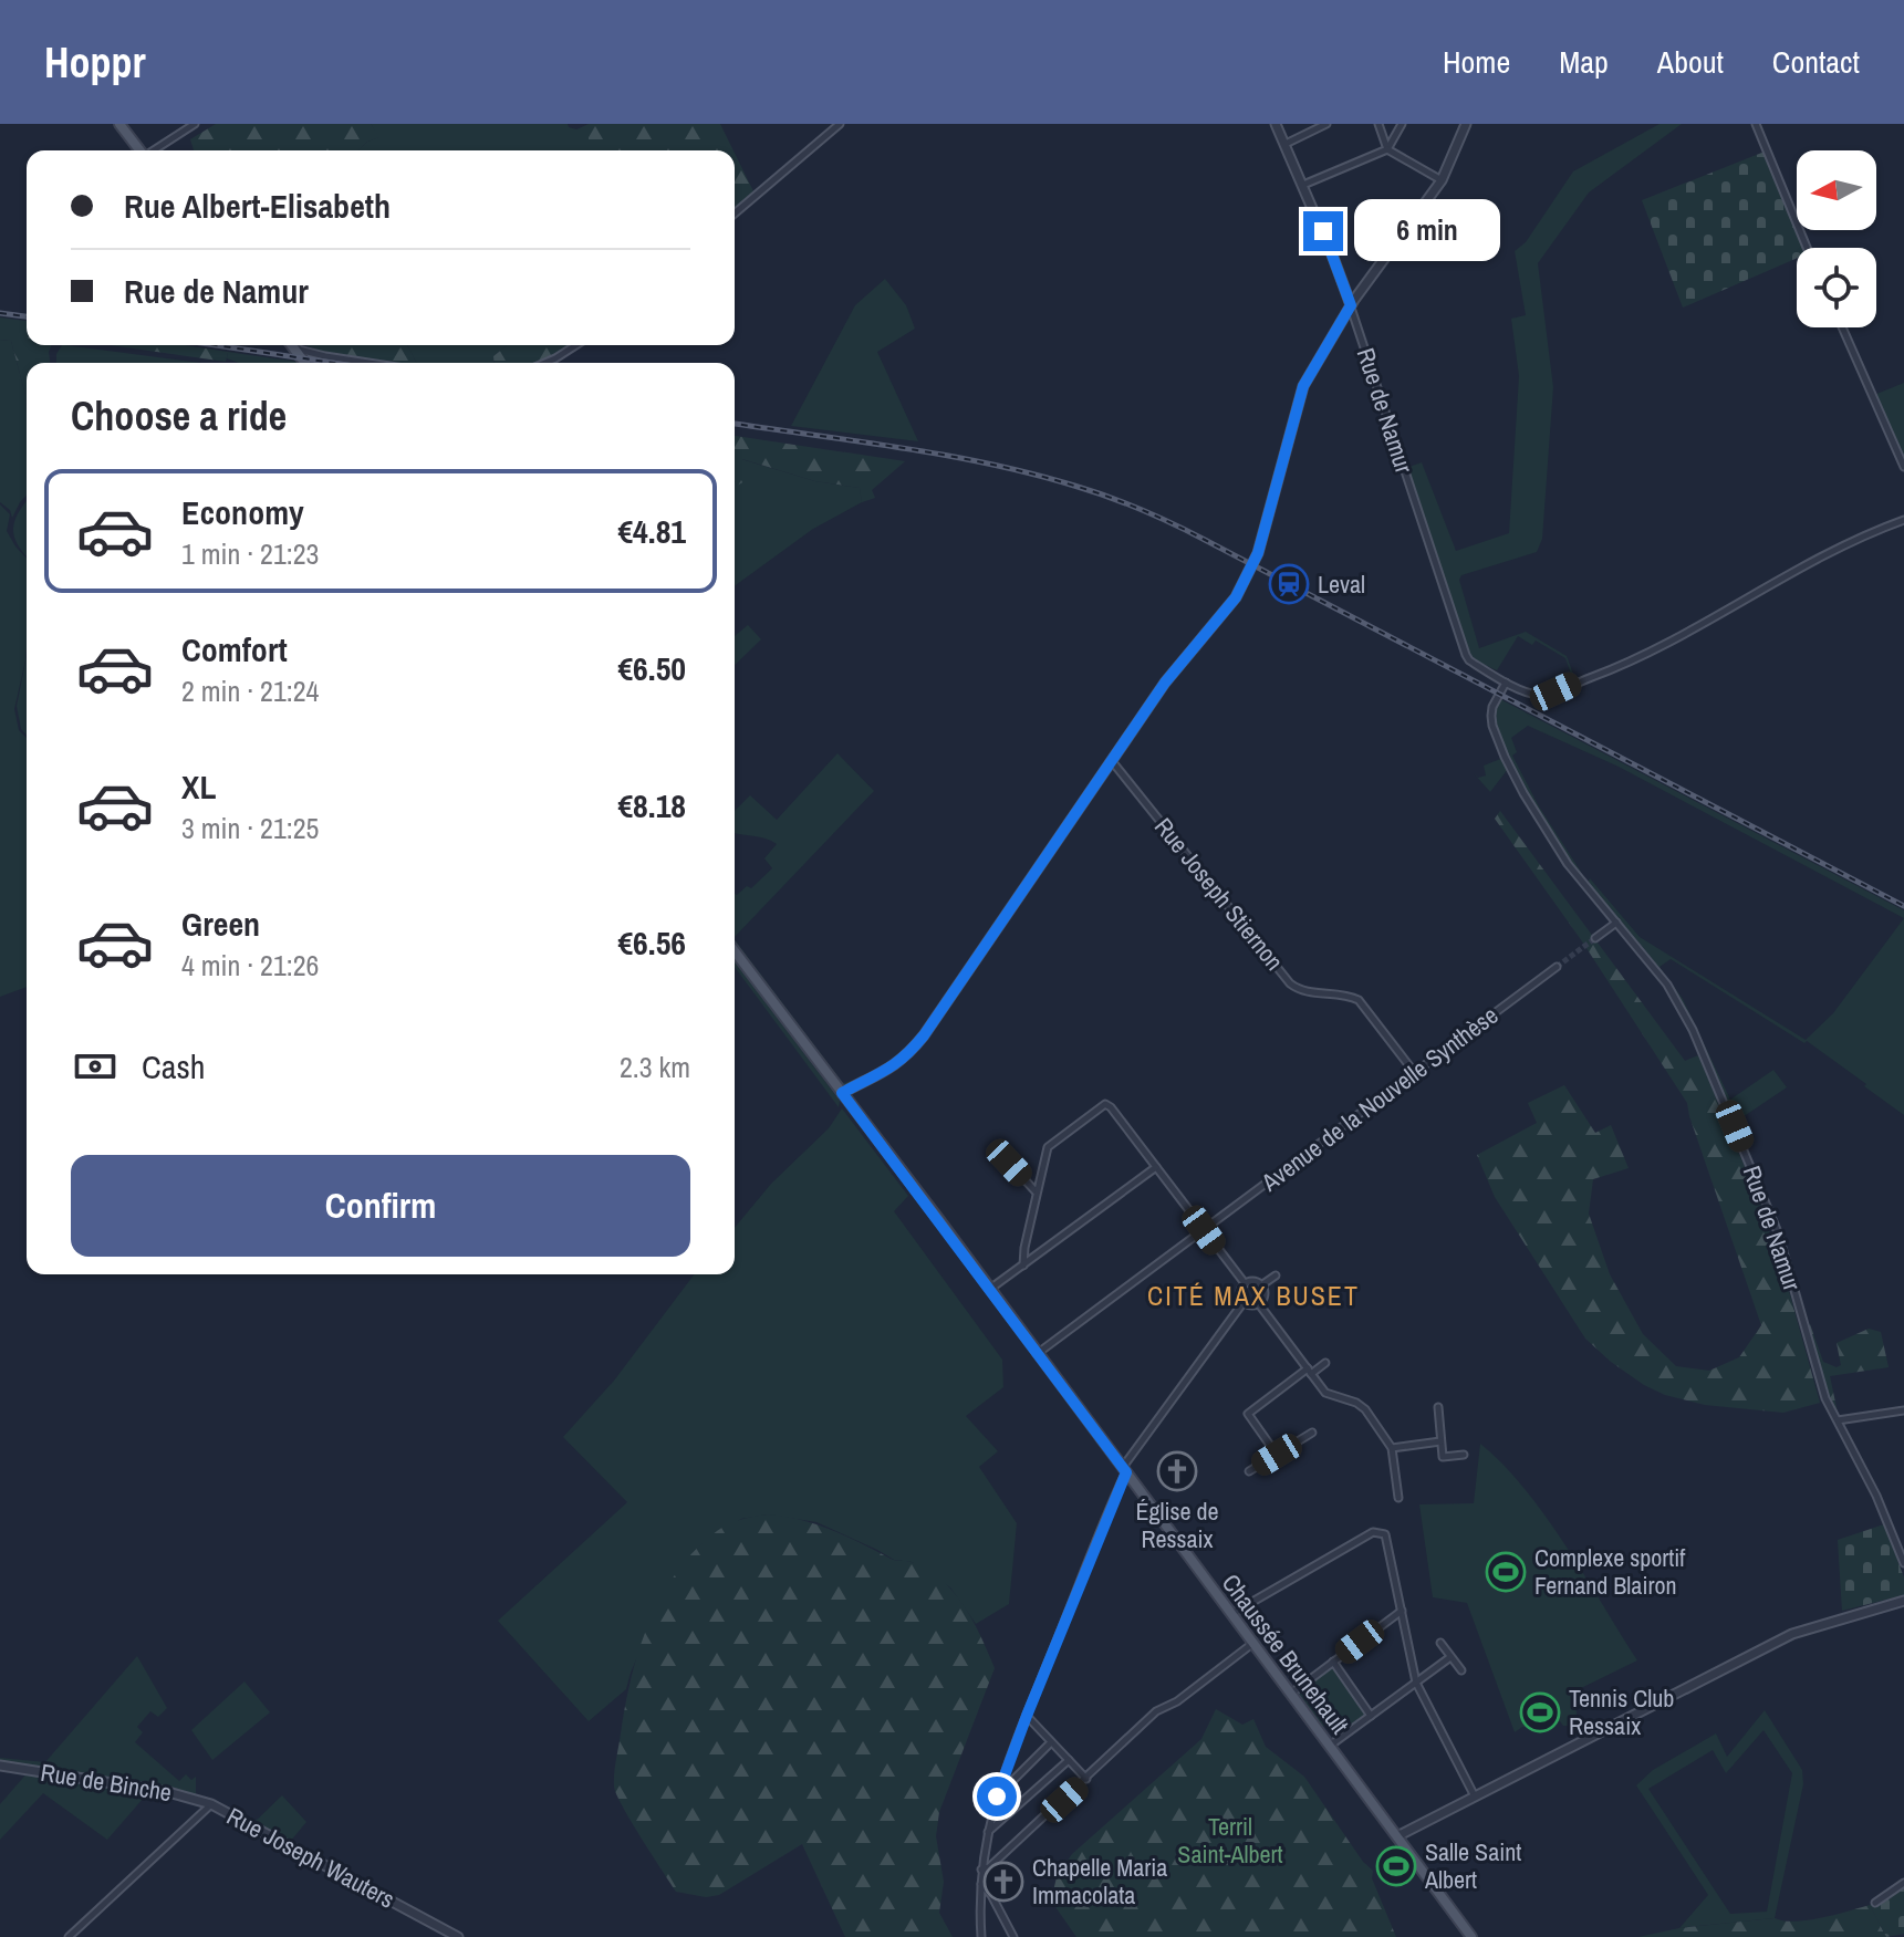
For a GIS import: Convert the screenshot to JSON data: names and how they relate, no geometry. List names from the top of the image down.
{
  "streets": {
    "main road": ["Chaussée Brunehault"],
    "street": [
      "Rue de Namur",
      "Rue Joseph Stiernon",
      "Avenue de la Nouvelle Synthèse",
      "Rue de Binche",
      "Rue Joseph Wauters"
    ]
  },
  "crossings": [
    ["Rue Joseph Stiernon", "Avenue de la Nouvelle Synthèse"],
    ["Avenue de la Nouvelle Synthèse", "Chaussée Brunehault"],
    ["Rue de Binche", "Rue Joseph Wauters"]
  ],
  "districts": ["CITÉ MAX BUSET"],
  "parks": ["Terril Saint-Albert"],
  "places": {
    "station": ["Leval"],
    "church": ["Église de Ressaix", "Chapelle Maria Immacolata"],
    "sports": ["Complexe sportif Fernand Blairon", "Tennis Club Ressaix", "Salle Saint Albert"]
  },
  "north": "left",
  "page": {
    "header": "Hoppr",
    "nav": [
      "Home",
      "Map",
      "About",
      "Contact"
    ],
    "banner": ["Rue Albert-Elisabeth", "Rue de Namur"],
    "bubble": "6 min",
    "heading": "Choose a ride",
    "list": [
      {
        "name": "Economy",
        "note": "1 min · 21:23",
        "value": "€4.81"
      },
      {
        "name": "Comfort",
        "note": "2 min · 21:24",
        "value": "€6.50"
      },
      {
        "name": "XL",
        "note": "3 min · 21:25",
        "value": "€8.18"
      },
      {
        "name": "Green",
        "note": "4 min · 21:26",
        "value": "€6.56"
      }
    ],
    "pay": ["Cash", "2.3 km"],
    "buttons": "Confirm"
  }
}
